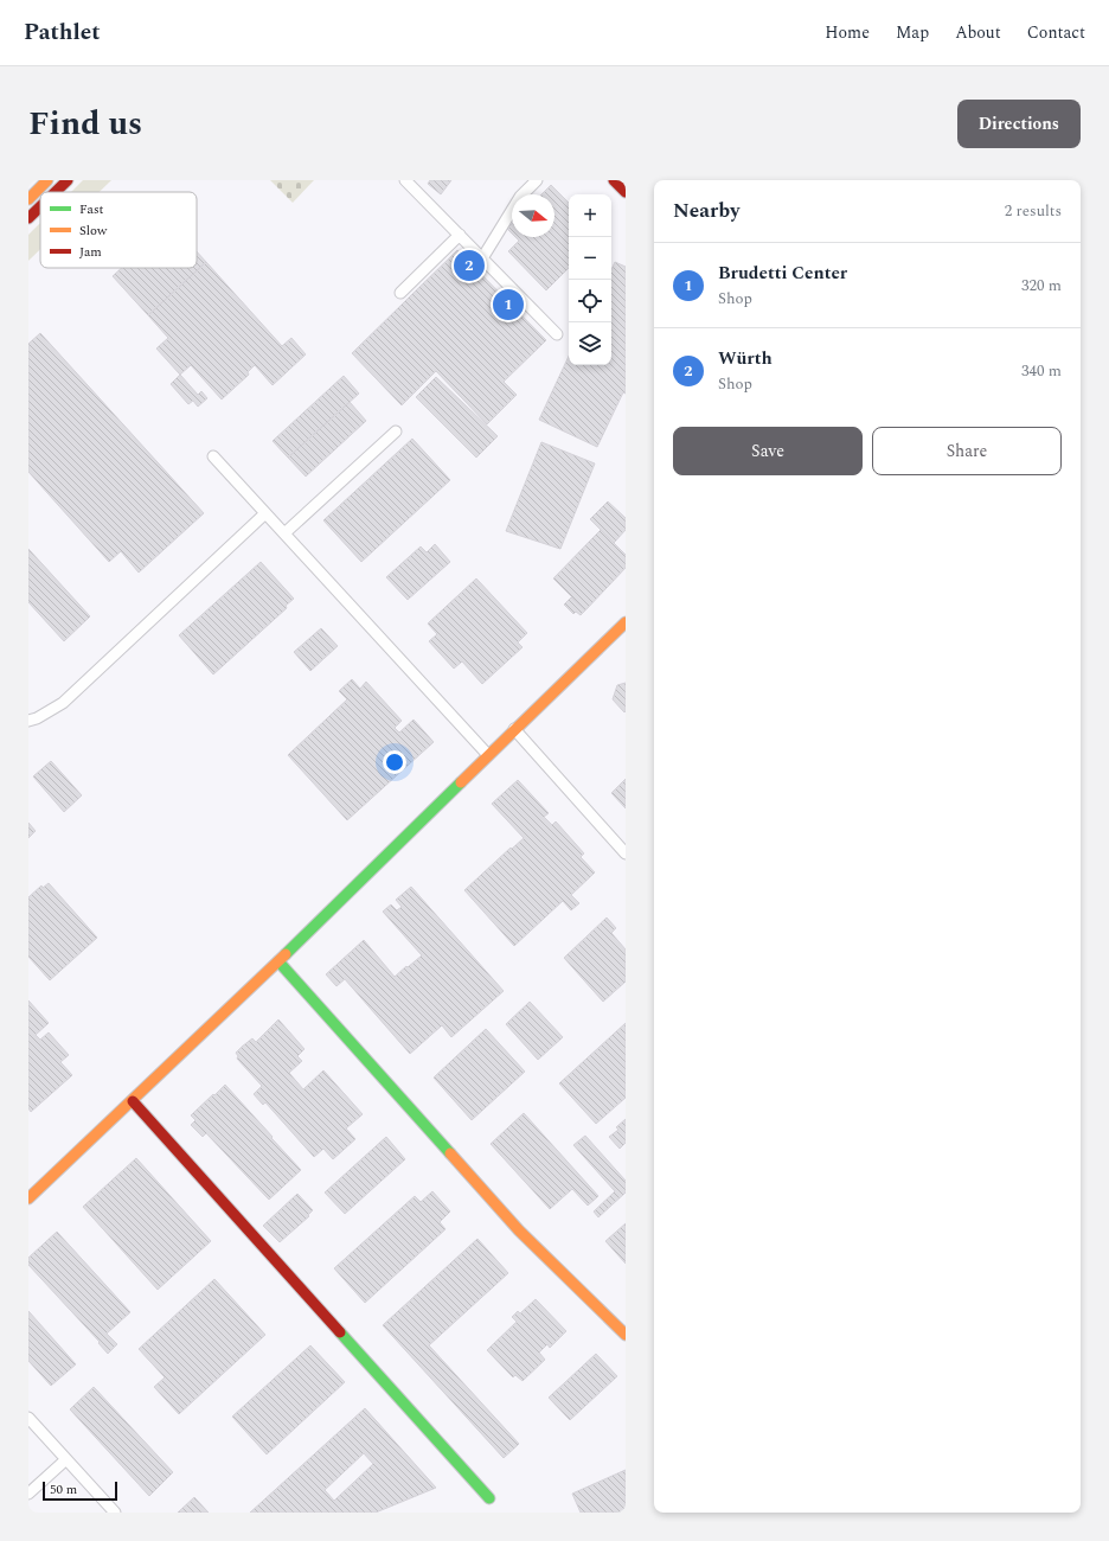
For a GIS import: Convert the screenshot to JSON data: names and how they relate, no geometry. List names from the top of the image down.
{
  "legend": ["Fast", "Slow", "Jam"],
  "scale_bar": "50 m",
  "north": "right",
  "page": {
    "header": "Pathlet",
    "nav": [
      "Home",
      "Map",
      "About",
      "Contact"
    ],
    "title": "Find us",
    "buttons": [
      "Directions",
      ["Save", "Share"]
    ],
    "heading": ["Nearby", "2 results"],
    "map_buttons": ["+", "−"],
    "list": [
      {
        "mark": "1",
        "name": "Brudetti Center",
        "note": "Shop",
        "value": "320 m"
      },
      {
        "mark": "2",
        "name": "Würth",
        "note": "Shop",
        "value": "340 m"
      }
    ],
    "pins": ["2", "1"],
    "scale": "50 m"
  }
}
